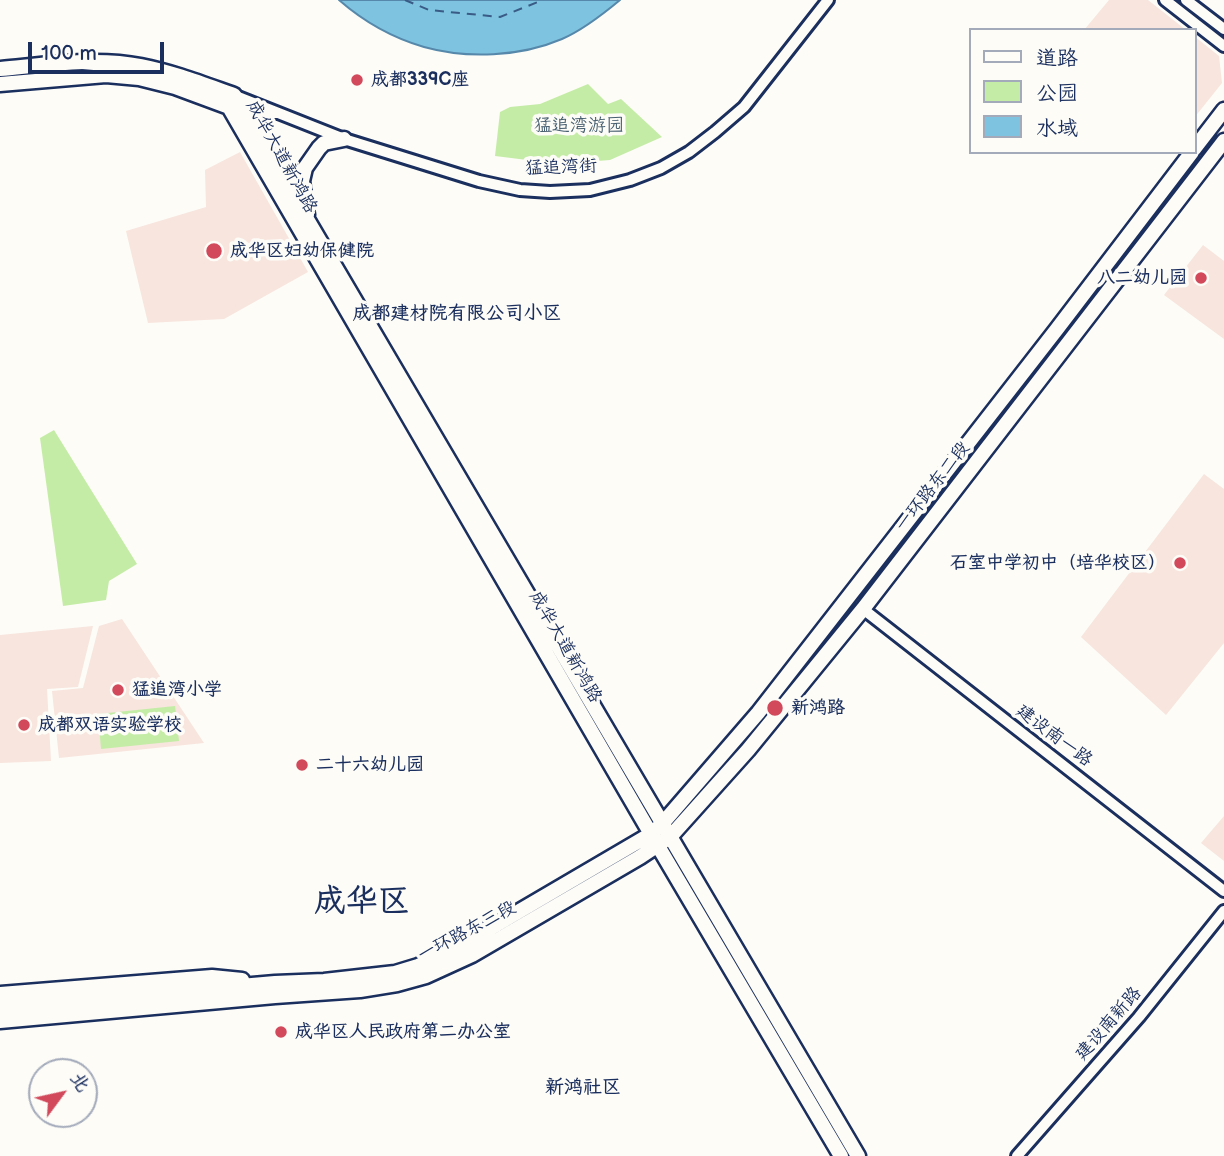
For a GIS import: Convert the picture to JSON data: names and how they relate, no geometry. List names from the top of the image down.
{
  "streets": {
    "main road": [
      "成华大道新鸿路",
      "猛追湾街",
      "一环路东二段",
      "一环路东三段"
    ],
    "street": ["建设南一路", "建设南新路"]
  },
  "crossings": [
    ["成华大道新鸿路", "猛追湾街"],
    ["成华大道新鸿路", "一环路东二段"],
    ["成华大道新鸿路", "一环路东三段"],
    ["一环路东二段", "建设南一路"],
    ["一环路东二段", "一环路东三段"]
  ],
  "districts": ["成都建材院有限公司小区", "成华区", "新鸿社区"],
  "parks": ["猛追湾游园"],
  "places": [
    "成都339C座",
    "成华区妇幼保健院",
    "八二幼儿园",
    "石室中学初中（培华校区）",
    "猛追湾小学",
    "新鸿路",
    "成都双语实验学校",
    "二十六幼儿园",
    "成华区人民政府第二办公室"
  ],
  "legend": ["道路", "公园", "水域"],
  "scale_bar": "100 m",
  "north": "top right"
}
